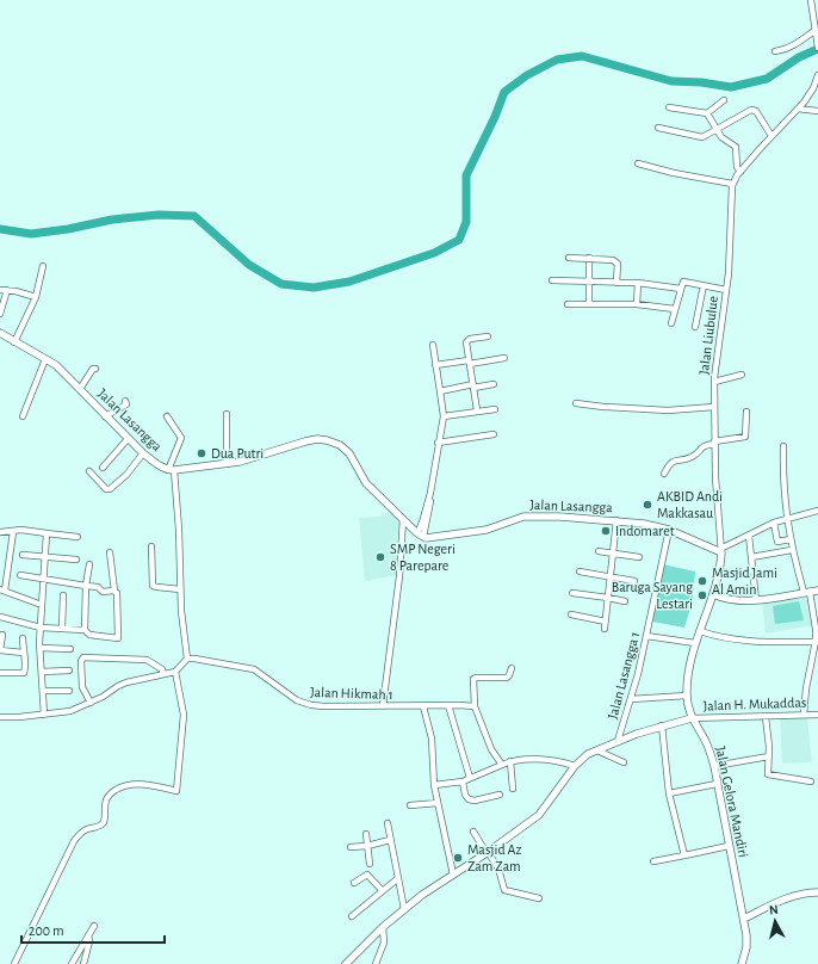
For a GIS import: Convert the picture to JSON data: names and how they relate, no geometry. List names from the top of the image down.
{
  "streets": {
    "street": [
      "Jalan Liubulue",
      "Jalan Lasangga",
      "Jalan Lasangga 1",
      "Jalan Hikmah 1",
      "Jalan H. Mukaddas",
      "Jalan Gelora Mandiri"
    ]
  },
  "crossings": [
    ["Jalan Liubulue", "Jalan Lasangga"],
    ["Jalan Liubulue", "Jalan Gelora Mandiri"],
    ["Jalan Lasangga", "Jalan Lasangga 1"],
    ["Jalan Lasangga", "Jalan Gelora Mandiri"],
    ["Jalan H. Mukaddas", "Jalan Gelora Mandiri"]
  ],
  "places": [
    "Dua Putri",
    "AKBID Andi Makkasau",
    "Indomaret",
    "SMP Negeri 8 Parepare",
    "Masjid Jami Al Amin",
    "Baruga Sayang Lestari",
    "Masjid Az Zam Zam"
  ],
  "scale_bar": "200 m",
  "north": "top"
}
